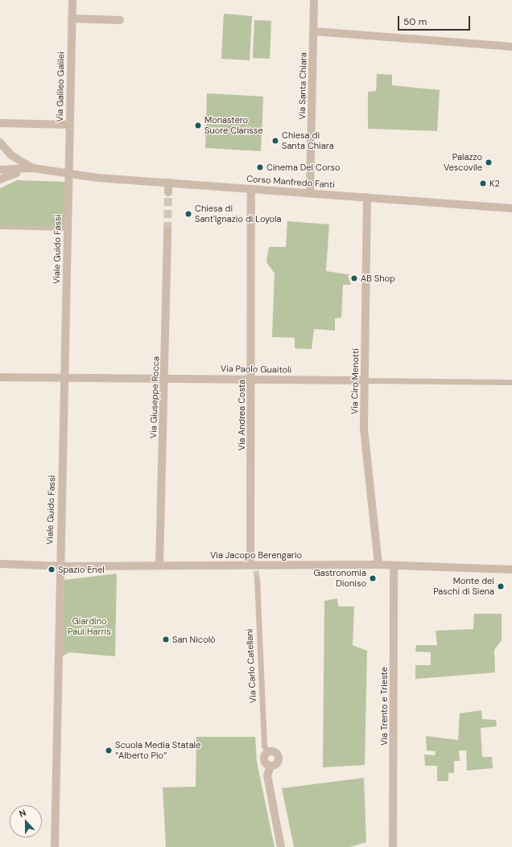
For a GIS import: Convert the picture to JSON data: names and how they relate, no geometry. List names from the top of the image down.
{
  "streets": {
    "street": [
      "Via Santa Chiara",
      "Via Galileo Galilei",
      "Corso Manfredo Fanti",
      "Viale Guido Fassi",
      "Via Paolo Guaitoli",
      "Via Ciro Menotti",
      "Via Giuseppe Rocca",
      "Via Andrea Costa",
      "Via Jacopo Berengario",
      "Via Carlo Catellani",
      "Via Trento e Trieste"
    ]
  },
  "crossings": [
    ["Via Santa Chiara", "Corso Manfredo Fanti"],
    ["Via Galileo Galilei", "Corso Manfredo Fanti"],
    ["Via Galileo Galilei", "Viale Guido Fassi"],
    ["Corso Manfredo Fanti", "Viale Guido Fassi"],
    ["Corso Manfredo Fanti", "Via Ciro Menotti"],
    ["Corso Manfredo Fanti", "Via Andrea Costa"],
    ["Viale Guido Fassi", "Via Paolo Guaitoli"],
    ["Viale Guido Fassi", "Via Jacopo Berengario"],
    ["Via Paolo Guaitoli", "Via Ciro Menotti"],
    ["Via Paolo Guaitoli", "Via Giuseppe Rocca"],
    ["Via Paolo Guaitoli", "Via Andrea Costa"],
    ["Via Ciro Menotti", "Via Jacopo Berengario"],
    ["Via Giuseppe Rocca", "Via Jacopo Berengario"],
    ["Via Andrea Costa", "Via Jacopo Berengario"],
    ["Via Jacopo Berengario", "Via Trento e Trieste"]
  ],
  "parks": ["Giardino Paul Harris"],
  "places": [
    "Monastero Suore Clarisse",
    "Chiesa di Santa Chiara",
    "Palazzo Vescovile",
    "Cinema Del Corso",
    "K2",
    "Chiesa di Sant'Ignazio di Loyola",
    "AB Shop",
    "Spazio Enel",
    "Gastronomia Dioniso",
    "Monte dei Paschi di Siena",
    "San Nicolò",
    "Scuola Media Statale “Alberto Pio”"
  ],
  "scale_bar": "50 m",
  "north": "top"
}
